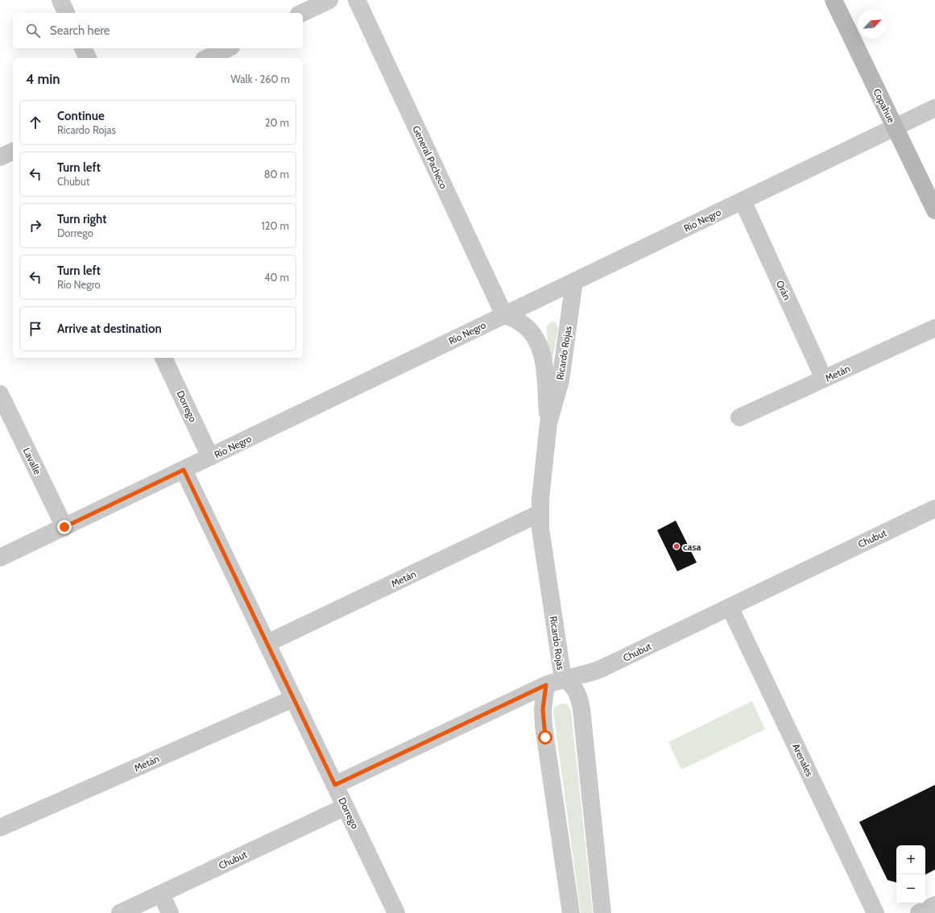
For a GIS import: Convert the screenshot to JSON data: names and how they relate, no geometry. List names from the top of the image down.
{
  "streets": {
    "street": [
      "Copahue",
      "General Pacheco",
      "Río Negro",
      "Orán",
      "Ricardo Rojas",
      "Metán",
      "Dorrego",
      "Lavalle",
      "Chubut",
      "Arenales"
    ]
  },
  "crossings": [
    ["Copahue", "Río Negro"],
    ["General Pacheco", "Río Negro"],
    ["General Pacheco", "Ricardo Rojas"],
    ["Río Negro", "Orán"],
    ["Río Negro", "Ricardo Rojas"],
    ["Río Negro", "Dorrego"],
    ["Río Negro", "Lavalle"],
    ["Orán", "Metán"],
    ["Ricardo Rojas", "Metán"],
    ["Ricardo Rojas", "Chubut"],
    ["Metán", "Dorrego"],
    ["Dorrego", "Chubut"],
    ["Chubut", "Arenales"]
  ],
  "places": ["casa"],
  "north": "top right",
  "page": {
    "search": "Search here",
    "heading": ["4 min", "Walk · 260 m"],
    "list": [
      ["Continue", "Ricardo Rojas", "20 m"],
      ["Turn left", "Chubut", "80 m"],
      ["Turn right", "Dorrego", "120 m"],
      ["Turn left", "Río Negro", "40 m"],
      "Arrive at destination"
    ],
    "map_buttons": ["+", "−"]
  }
}
